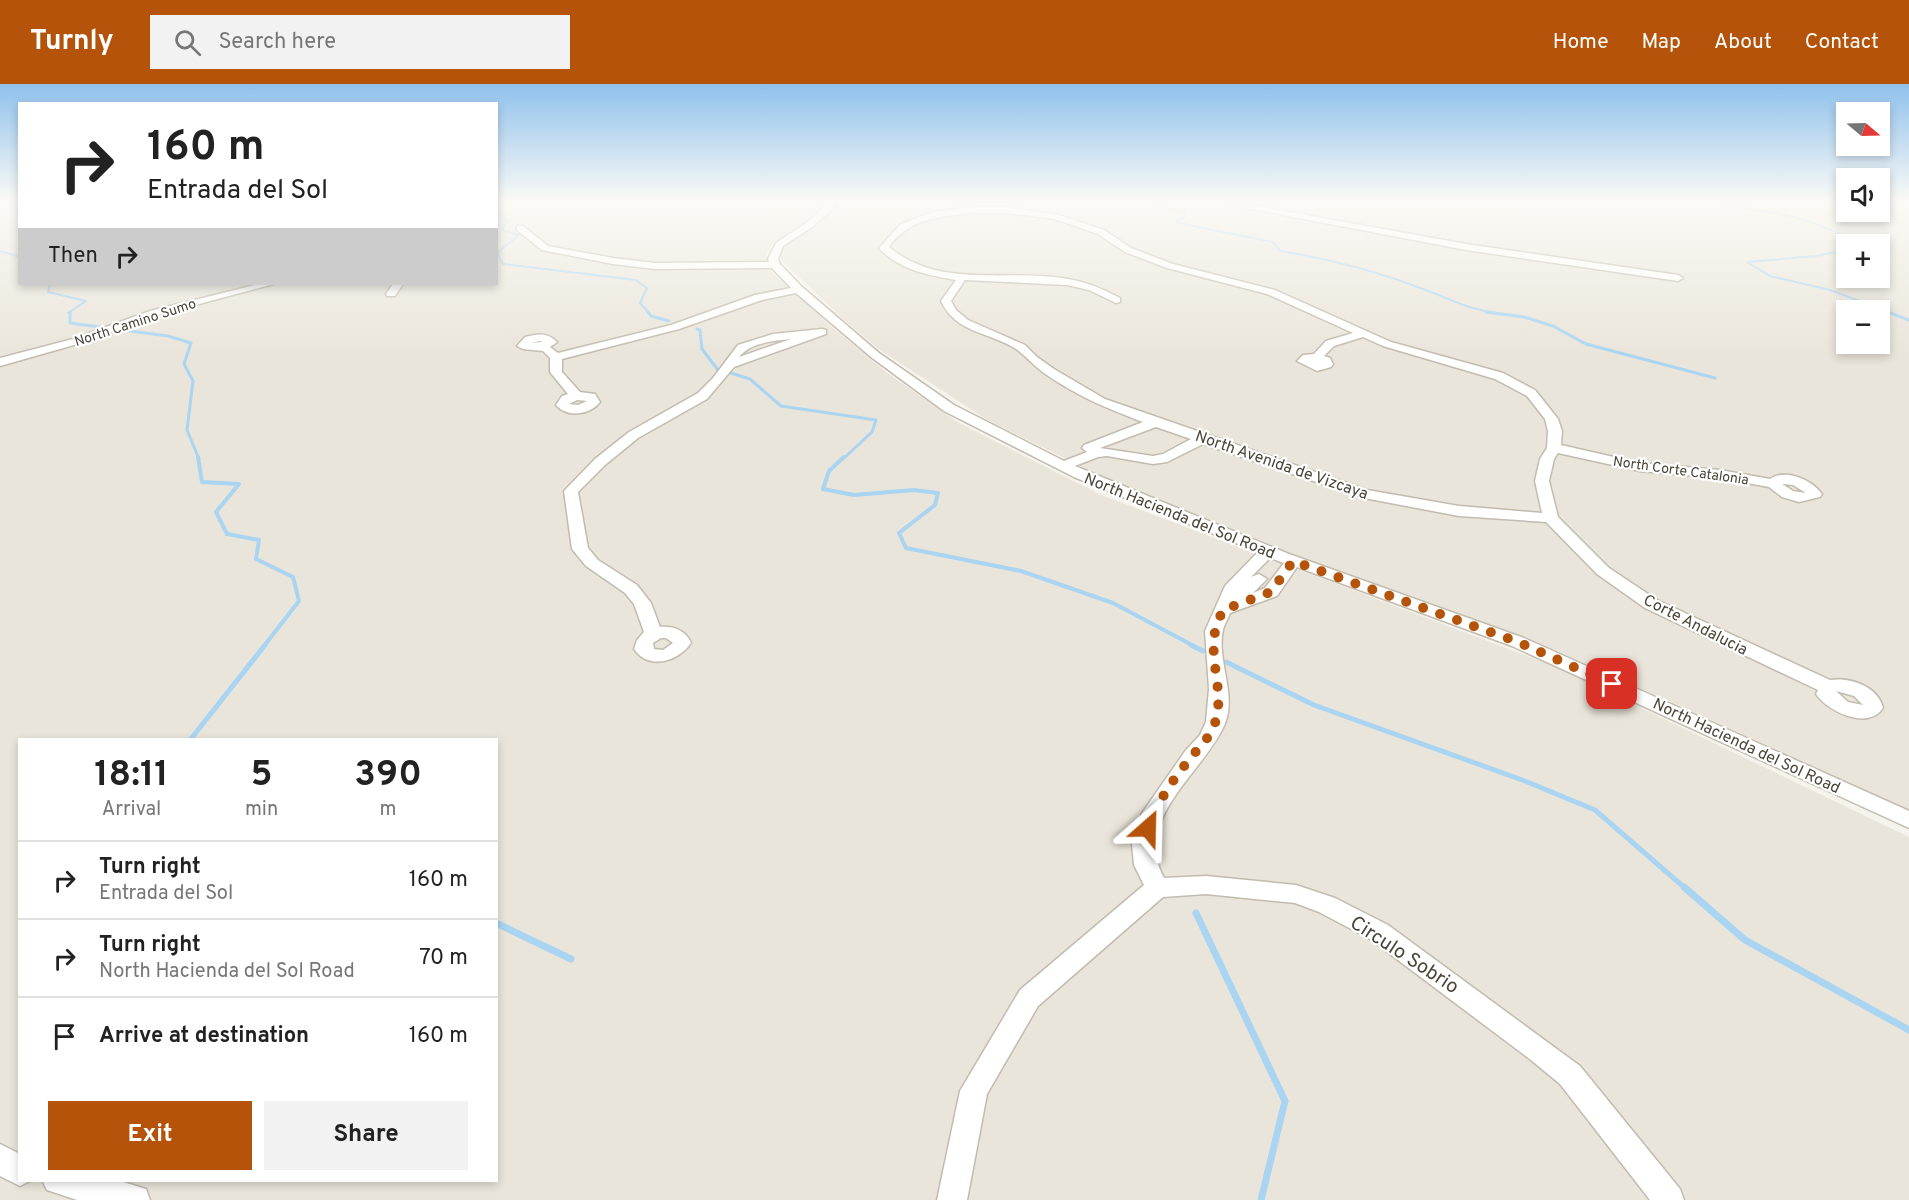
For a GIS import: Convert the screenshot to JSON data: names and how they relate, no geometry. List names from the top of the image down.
{
  "streets": {
    "street": [
      "North Camino Sumo",
      "North Avenida de Vizcaya",
      "North Corte Catalonia",
      "North Hacienda del Sol Road",
      "Corte Andalucia",
      "Circulo Sobrio"
    ]
  },
  "crossings": [
    ["North Avenida de Vizcaya", "Corte Andalucia"]
  ],
  "north": "right",
  "page": {
    "header": "Turnly",
    "search": "Search here",
    "nav": [
      "Home",
      "Map",
      "About",
      "Contact"
    ],
    "map_buttons": ["+", "−"],
    "turn": ["160 m", "Entrada del Sol"],
    "then": "Then",
    "eta": [
      "18:11",
      "Arrival",
      "5",
      "min",
      "390",
      "m"
    ],
    "list": [
      {
        "name": "Turn right",
        "note": "Entrada del Sol",
        "value": "160 m"
      },
      {
        "name": "Turn right",
        "note": "North Hacienda del Sol Road",
        "value": "70 m"
      },
      {
        "name": "Arrive at destination",
        "value": "160 m"
      }
    ],
    "buttons": ["Exit", "Share"]
  }
}
